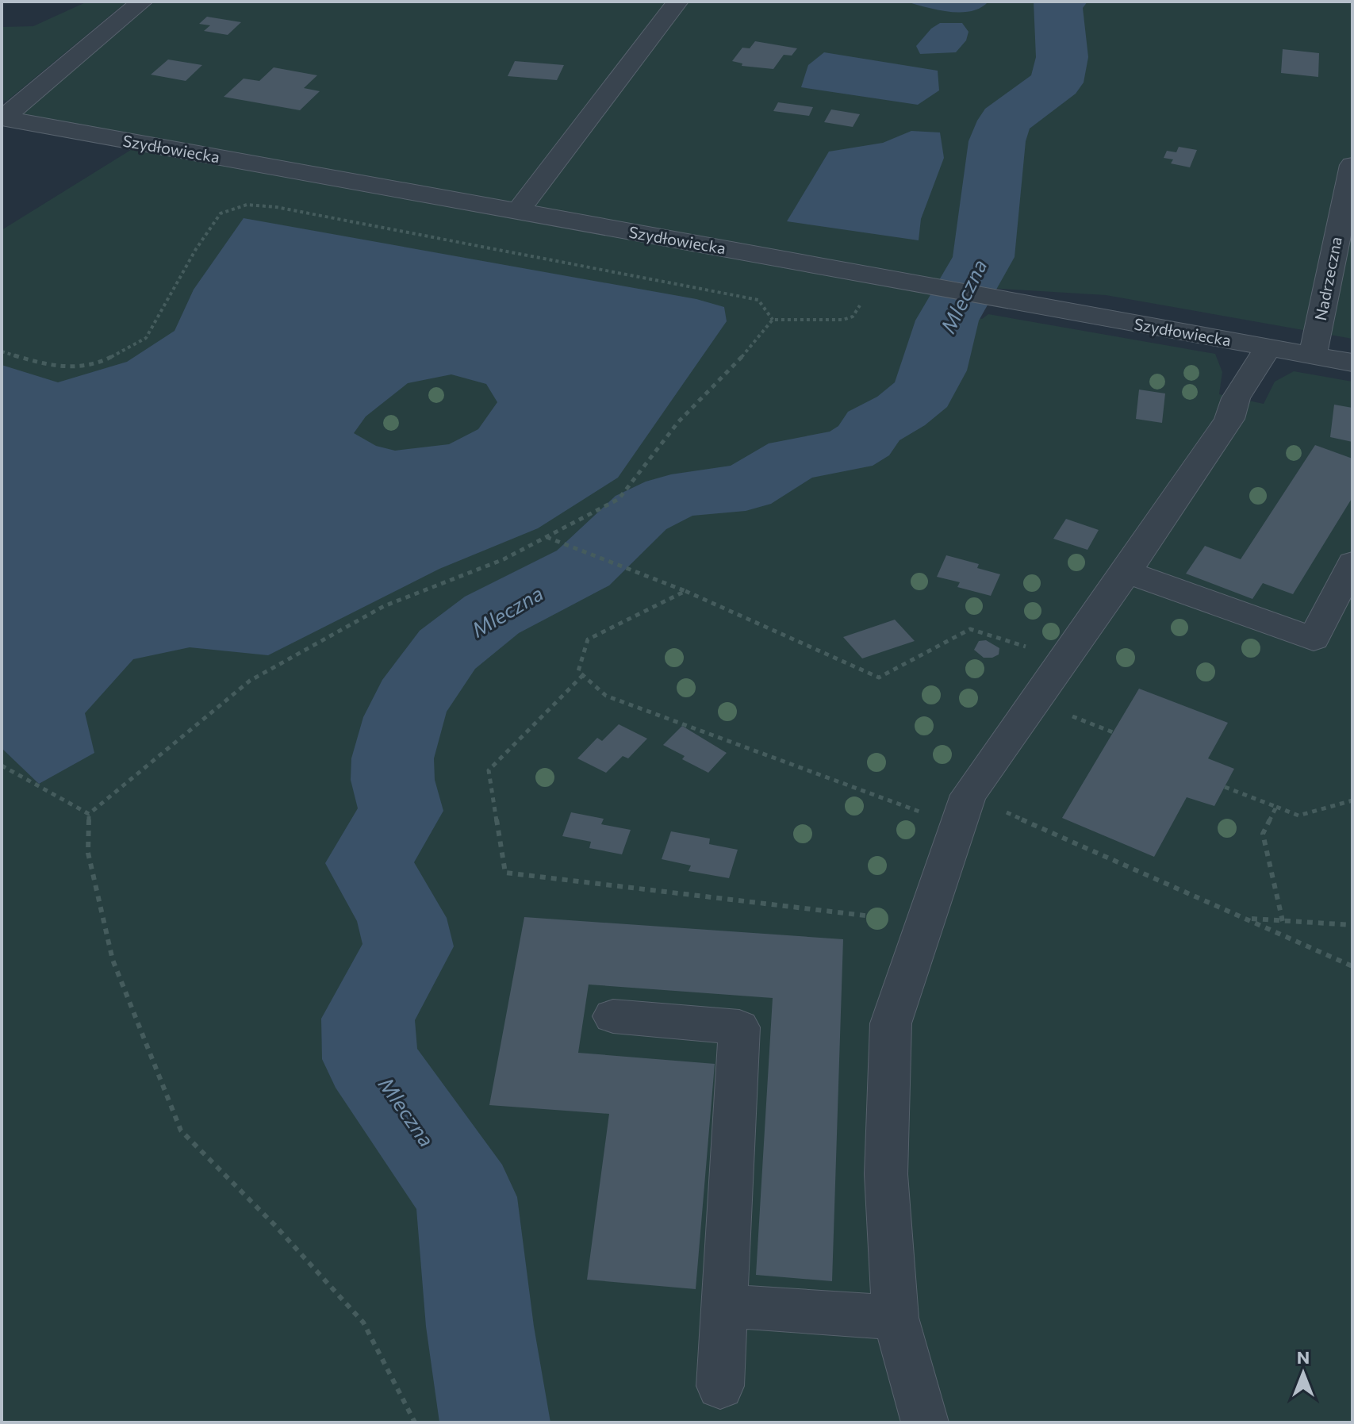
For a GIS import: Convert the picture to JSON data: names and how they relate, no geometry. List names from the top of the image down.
{
  "streets": {
    "street": ["Szydłowiecka", "Nadrzeczna"]
  },
  "crossings": [
    ["Szydłowiecka", "Nadrzeczna"]
  ],
  "water": ["Mleczna"],
  "north": "top"
}
